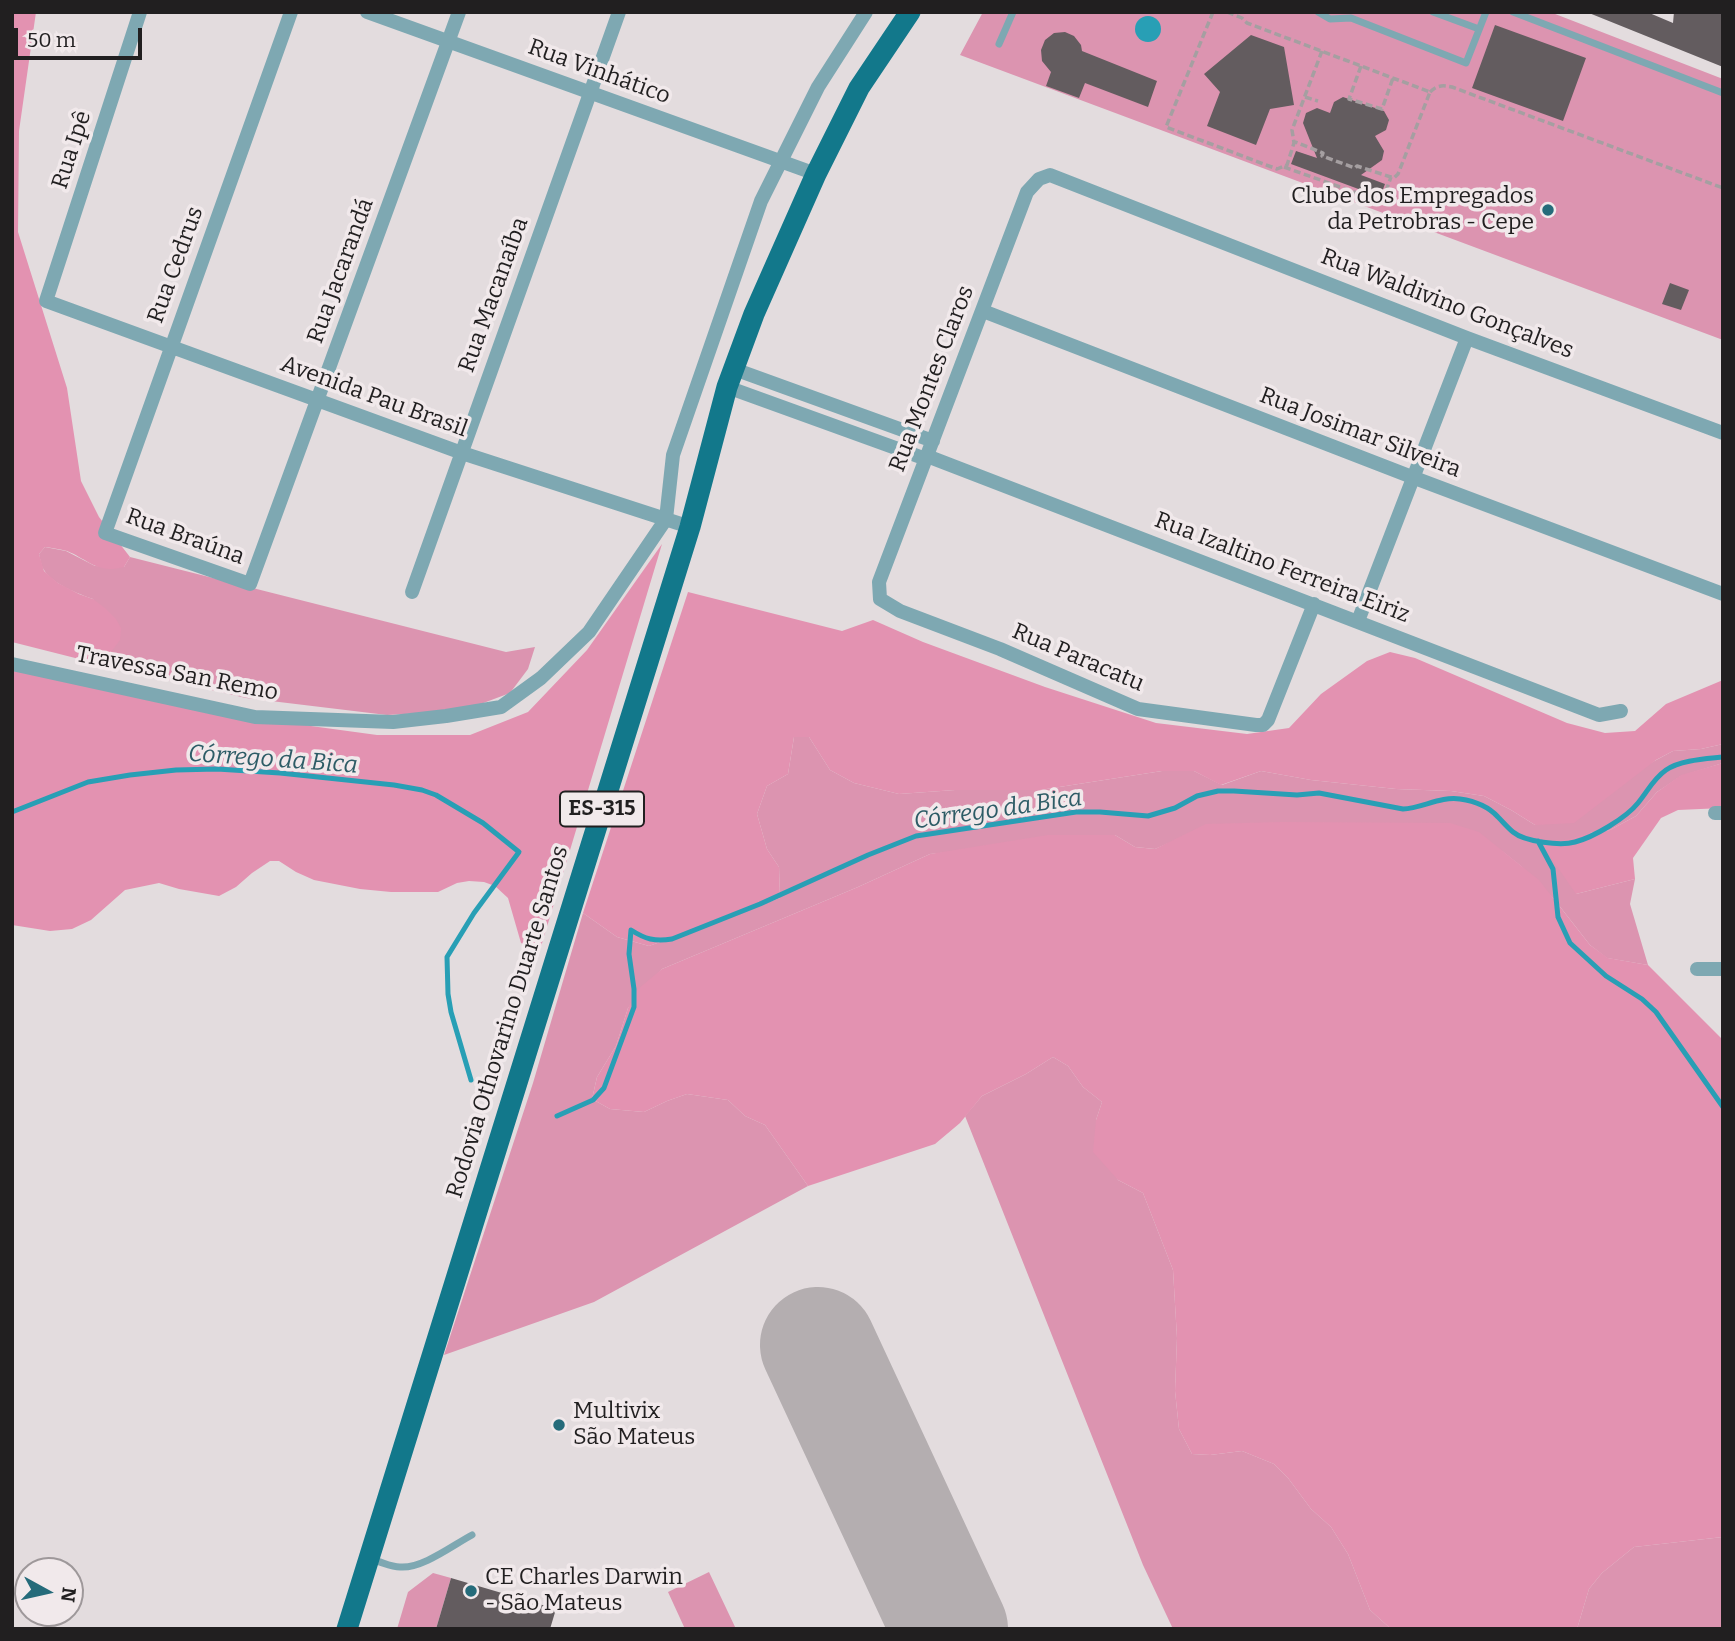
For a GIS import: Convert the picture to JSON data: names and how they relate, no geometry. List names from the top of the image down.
{
  "streets": {
    "main road": ["ES-315", "Rodovia Othovarino Duarte Santos"],
    "street": [
      "Rua Vinhático",
      "Rua Ipê",
      "Rua Cedrus",
      "Rua Jacarandá",
      "Rua Macanaíba",
      "Rua Waldivino Gonçalves",
      "Rua Montes Claros",
      "Avenida Pau Brasil",
      "Rua Josimar Silveira",
      "Rua Braúna",
      "Rua Izaltino Ferreira Eiriz",
      "Rua Paracatu",
      "Travessa San Remo"
    ]
  },
  "crossings": [
    ["Rua Vinhático", "Rua Jacarandá"],
    ["Rua Vinhático", "Rua Macanaíba"],
    ["Rua Vinhático", "Rodovia Othovarino Duarte Santos"],
    ["Rua Ipê", "Avenida Pau Brasil"],
    ["Rua Cedrus", "Avenida Pau Brasil"],
    ["Rua Cedrus", "Rua Braúna"],
    ["Rua Jacarandá", "Avenida Pau Brasil"],
    ["Rua Jacarandá", "Rua Braúna"],
    ["Rua Macanaíba", "Avenida Pau Brasil"],
    ["Rua Waldivino Gonçalves", "Rua Montes Claros"],
    ["Rua Montes Claros", "Rua Josimar Silveira"],
    ["Rua Montes Claros", "Rua Izaltino Ferreira Eiriz"],
    ["Rua Montes Claros", "Rua Paracatu"],
    ["Avenida Pau Brasil", "Travessa San Remo"],
    ["Avenida Pau Brasil", "Rodovia Othovarino Duarte Santos"],
    ["Rua Izaltino Ferreira Eiriz", "Rua Paracatu"],
    ["Rua Izaltino Ferreira Eiriz", "Rodovia Othovarino Duarte Santos"]
  ],
  "water": ["Córrego da Bica"],
  "places": ["Clube dos Empregados da Petrobras - Cepe", "Multivix São Mateus", "CE Charles Darwin - São Mateus"],
  "scale_bar": "50 m",
  "north": "right"
}
